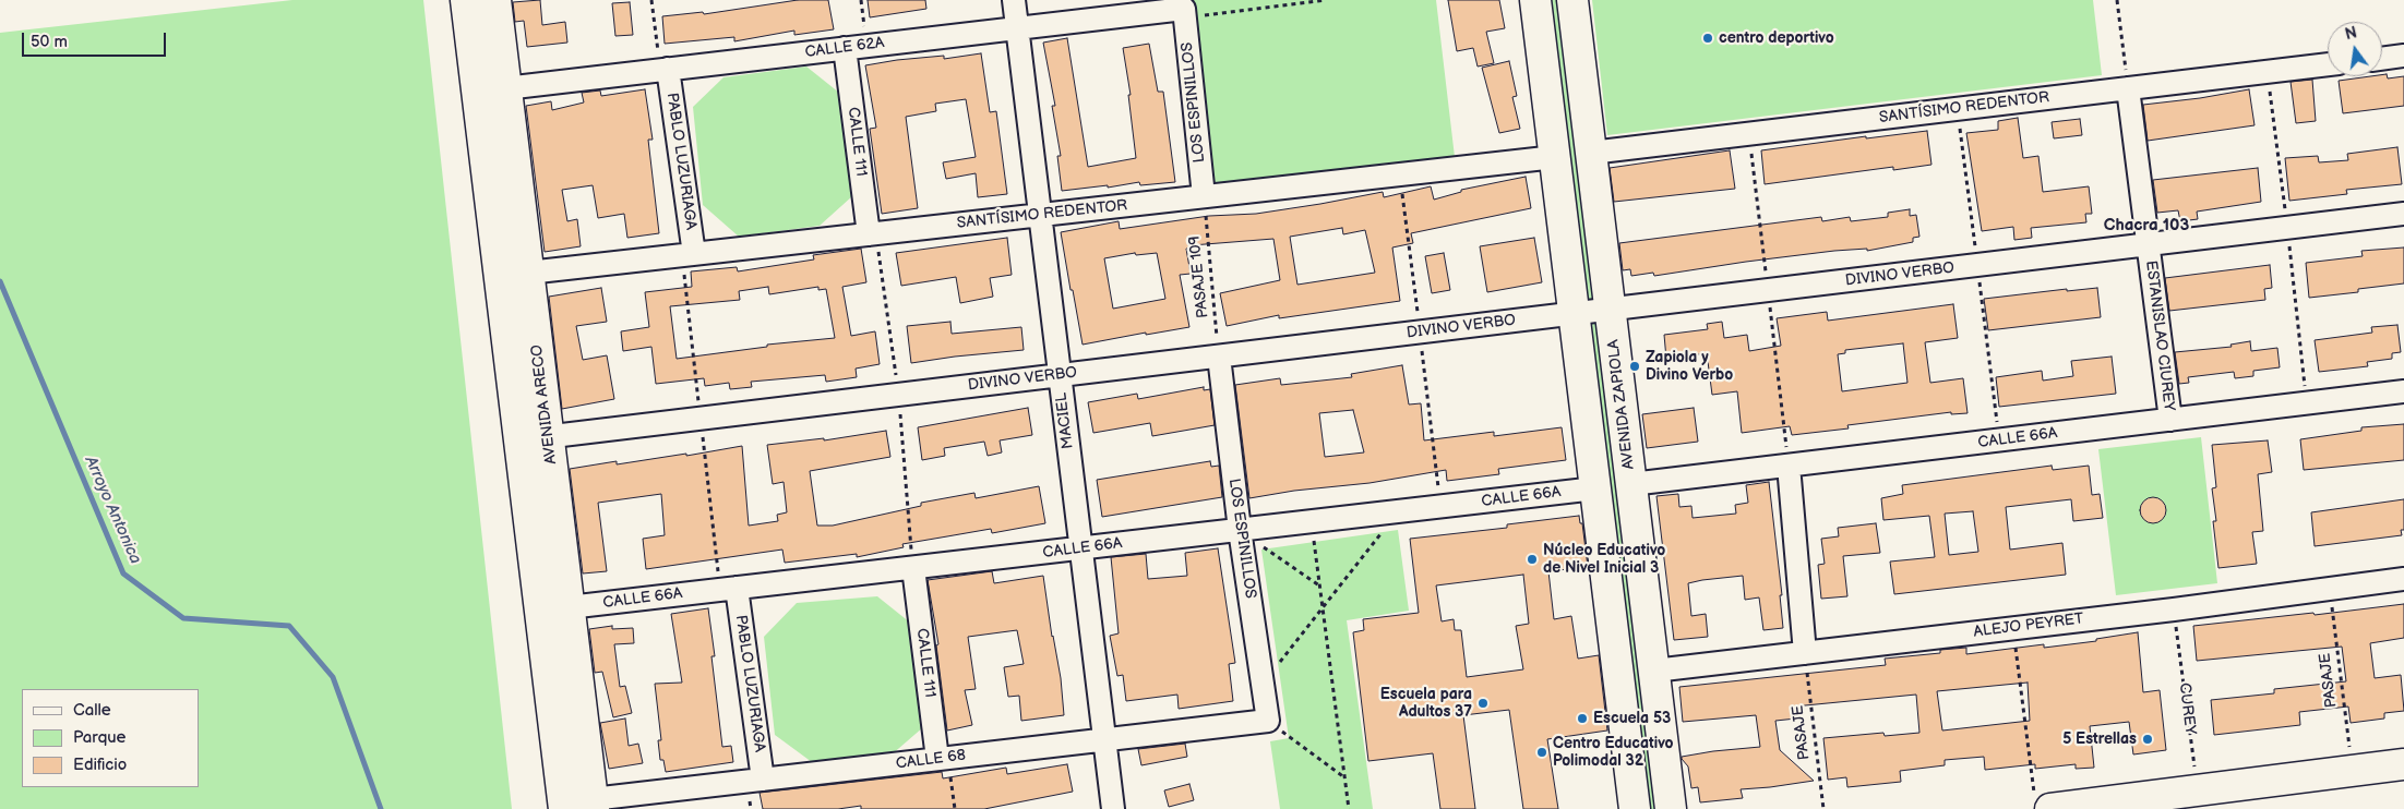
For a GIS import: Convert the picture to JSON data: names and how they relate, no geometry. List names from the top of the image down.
{
  "streets": {
    "main road": ["AVENIDA ARECO", "AVENIDA ZAPIOLA"],
    "street": [
      "CALLE 62A",
      "LOS ESPINILLOS",
      "SANTÍSIMO REDENTOR",
      "CALLE 111",
      "PABLO LUZURIAGA",
      "DIVINO VERBO",
      "ESTANISLAO CIUREY",
      "MACIEL",
      "CALLE 66A",
      "ALEJO PEYRET",
      "CALLE 68"
    ],
    "path": ["PASAJE 109", "PASAJE", "CUREY"]
  },
  "crossings": [
    ["CALLE 62A", "LOS ESPINILLOS"],
    ["CALLE 62A", "CALLE 111"],
    ["CALLE 62A", "PABLO LUZURIAGA"],
    ["CALLE 62A", "AVENIDA ARECO"],
    ["CALLE 62A", "MACIEL"],
    ["LOS ESPINILLOS", "SANTÍSIMO REDENTOR"],
    ["LOS ESPINILLOS", "DIVINO VERBO"],
    ["LOS ESPINILLOS", "PASAJE 109"],
    ["LOS ESPINILLOS", "CALLE 66A"],
    ["LOS ESPINILLOS", "CALLE 68"],
    ["SANTÍSIMO REDENTOR", "CALLE 111"],
    ["SANTÍSIMO REDENTOR", "PABLO LUZURIAGA"],
    ["SANTÍSIMO REDENTOR", "PASAJE 109"],
    ["SANTÍSIMO REDENTOR", "ESTANISLAO CIUREY"],
    ["SANTÍSIMO REDENTOR", "AVENIDA ARECO"],
    ["SANTÍSIMO REDENTOR", "AVENIDA ZAPIOLA"],
    ["SANTÍSIMO REDENTOR", "MACIEL"],
    ["CALLE 111", "CALLE 66A"],
    ["CALLE 111", "CALLE 68"],
    ["PABLO LUZURIAGA", "CALLE 66A"],
    ["PABLO LUZURIAGA", "CALLE 68"],
    ["DIVINO VERBO", "PASAJE 109"],
    ["DIVINO VERBO", "ESTANISLAO CIUREY"],
    ["DIVINO VERBO", "AVENIDA ARECO"],
    ["DIVINO VERBO", "AVENIDA ZAPIOLA"],
    ["DIVINO VERBO", "MACIEL"],
    ["ESTANISLAO CIUREY", "CALLE 66A"],
    ["AVENIDA ARECO", "CALLE 66A"],
    ["AVENIDA ARECO", "CALLE 68"],
    ["AVENIDA ZAPIOLA", "CALLE 66A"],
    ["AVENIDA ZAPIOLA", "ALEJO PEYRET"],
    ["MACIEL", "CALLE 66A"],
    ["MACIEL", "CALLE 68"],
    ["ALEJO PEYRET", "PASAJE"],
    ["ALEJO PEYRET", "CUREY"]
  ],
  "districts": ["Chacra 103"],
  "water": ["Arroyo Antonica"],
  "places": [
    "centro deportivo",
    "Zapiola y Divino Verbo",
    "Núcleo Educativo de Nivel Inicial 3",
    "Escuela para Adultos 37",
    "Escuela 53",
    "5 Estrellas",
    "Centro Educativo Polimodal 32"
  ],
  "legend": ["Calle", "Parque", "Edificio"],
  "scale_bar": "50 m",
  "north": "top"
}
